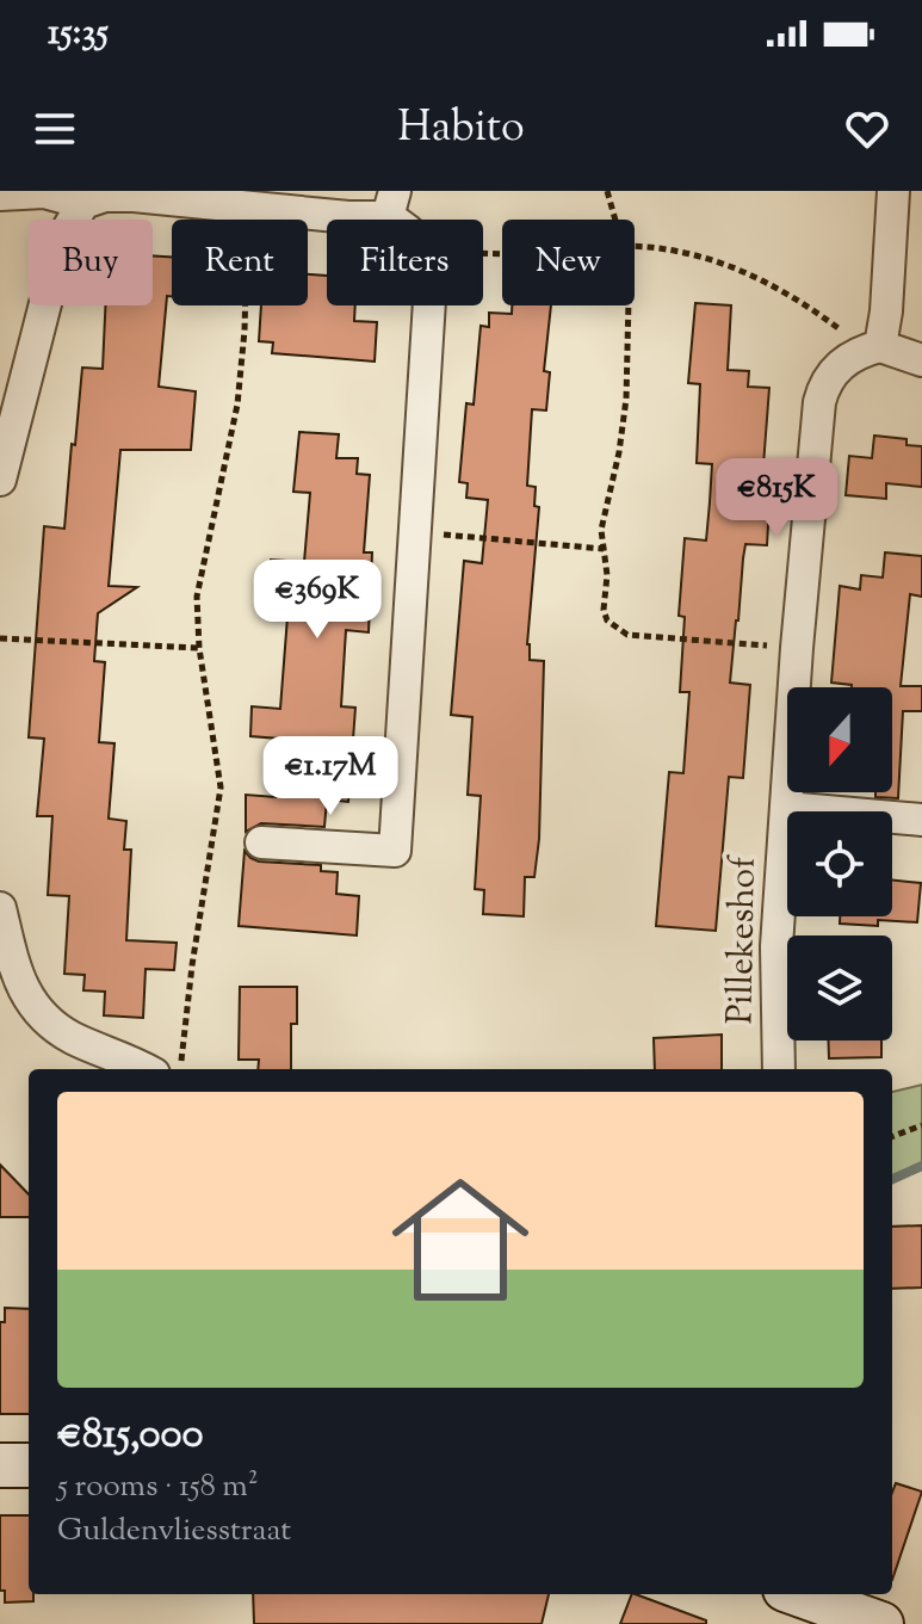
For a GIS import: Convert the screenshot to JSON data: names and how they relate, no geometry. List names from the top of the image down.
{
  "streets": {
    "street": ["Pillekeshof"]
  },
  "north": "bottom",
  "page": {
    "status": "15:35",
    "header": "Habito",
    "chip": [
      "Buy",
      "Rent",
      "Filters",
      "New"
    ],
    "price": ["€815K", "€369K", "€1.17M"],
    "list": [
      {
        "name": "€815,000",
        "note": "5 rooms · 158 m² · Guldenvliesstraat"
      }
    ]
  }
}
